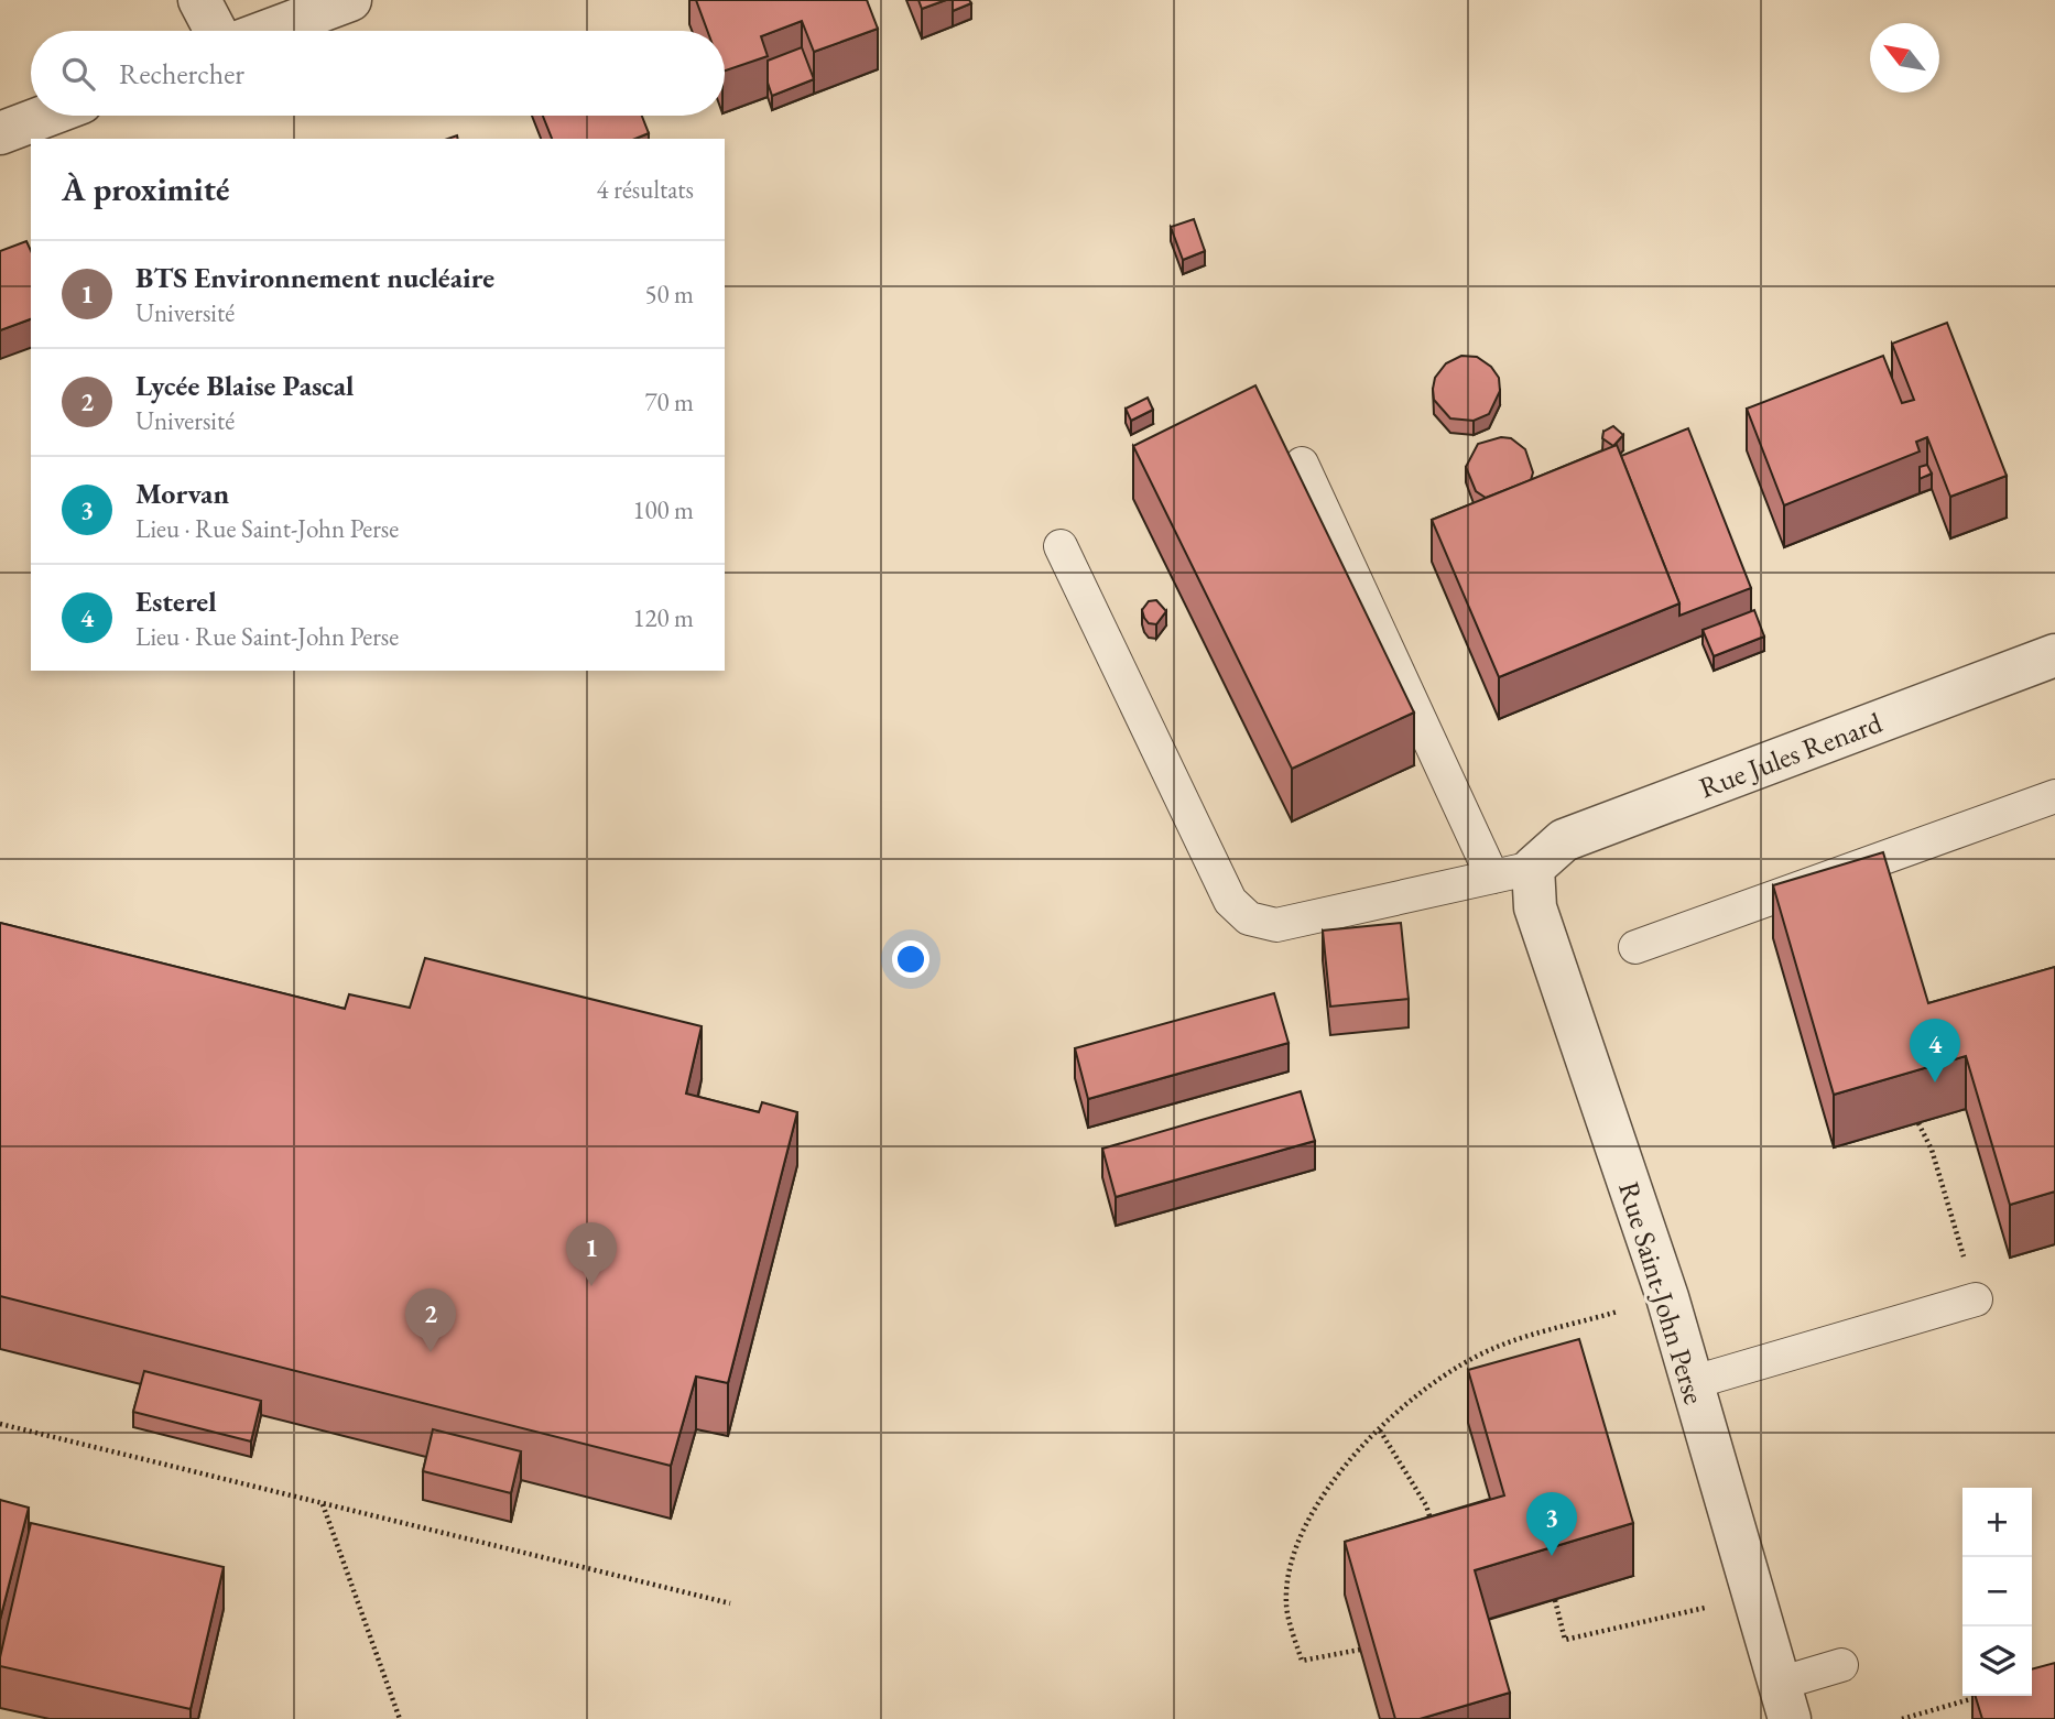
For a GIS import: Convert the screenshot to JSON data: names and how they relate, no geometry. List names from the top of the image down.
{
  "streets": {
    "street": ["Rue Jules Renard", "Rue Saint-John Perse"]
  },
  "crossings": [
    ["Rue Jules Renard", "Rue Saint-John Perse"]
  ],
  "north": "top left",
  "page": {
    "search": "Rechercher",
    "heading": ["À proximité", "4 résultats"],
    "list": [
      {
        "mark": "1",
        "name": "BTS Environnement nucléaire",
        "note": "Université",
        "value": "50 m"
      },
      {
        "mark": "2",
        "name": "Lycée Blaise Pascal",
        "note": "Université",
        "value": "70 m"
      },
      {
        "mark": "3",
        "name": "Morvan",
        "note": "Lieu · Rue Saint-John Perse",
        "value": "100 m"
      },
      {
        "mark": "4",
        "name": "Esterel",
        "note": "Lieu · Rue Saint-John Perse",
        "value": "120 m"
      }
    ],
    "pins": [
      "4",
      "1",
      "2",
      "3"
    ],
    "map_buttons": ["+", "−"]
  }
}
